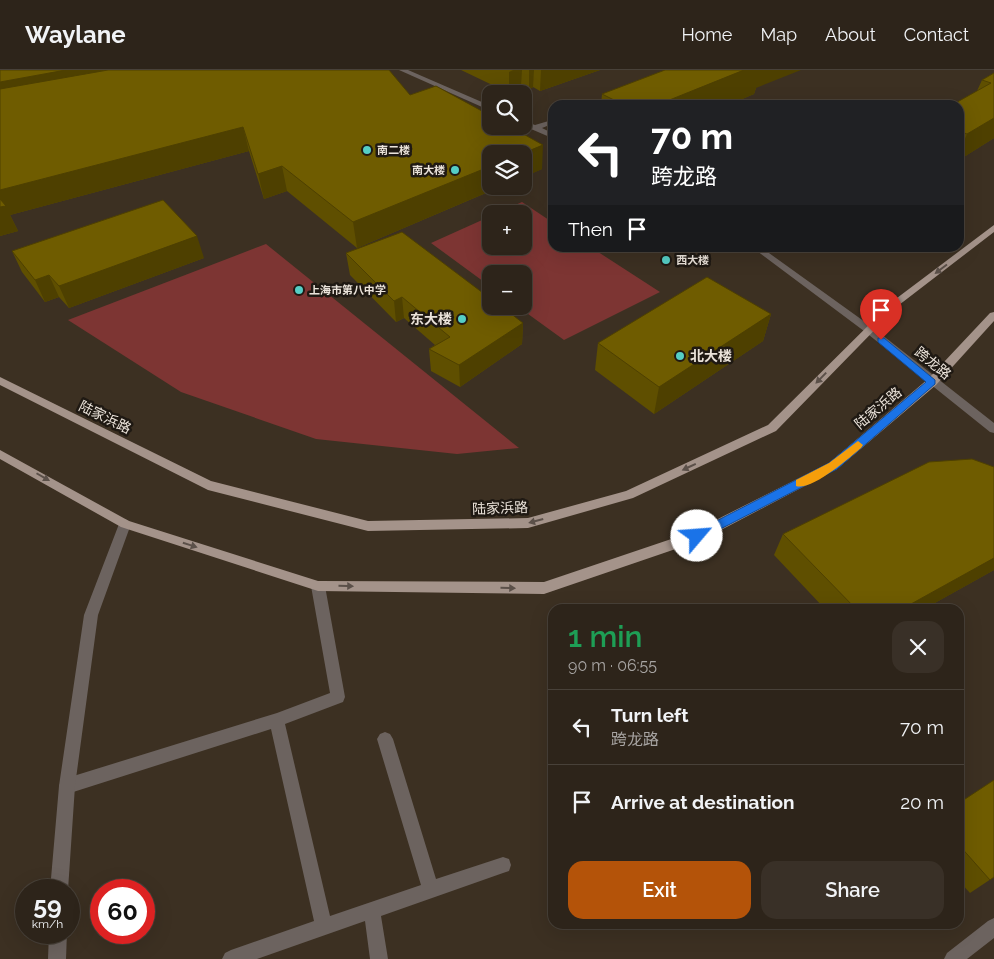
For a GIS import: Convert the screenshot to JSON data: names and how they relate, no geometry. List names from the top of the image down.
{
  "streets": {
    "main road": ["陆家浜路"],
    "street": ["跨龙路"]
  },
  "crossings": [
    ["跨龙路", "陆家浜路"]
  ],
  "places": [
    "南二楼",
    "南大楼",
    "西大楼",
    "上海市第八中学",
    "东大楼",
    "北大楼"
  ],
  "page": {
    "header": "Waylane",
    "nav": [
      "Home",
      "Map",
      "About",
      "Contact"
    ],
    "map_buttons": ["+", "−"],
    "turn": ["70 m", "跨龙路"],
    "then": "Then",
    "heading": ["1 min", "90 m · 06:55"],
    "list": [
      {
        "name": "Turn left",
        "note": "跨龙路",
        "value": "70 m"
      },
      {
        "name": "Arrive at destination",
        "value": "20 m"
      }
    ],
    "buttons": ["Exit", "Share"],
    "speed": "59 km/h",
    "limit": "60"
  }
}
